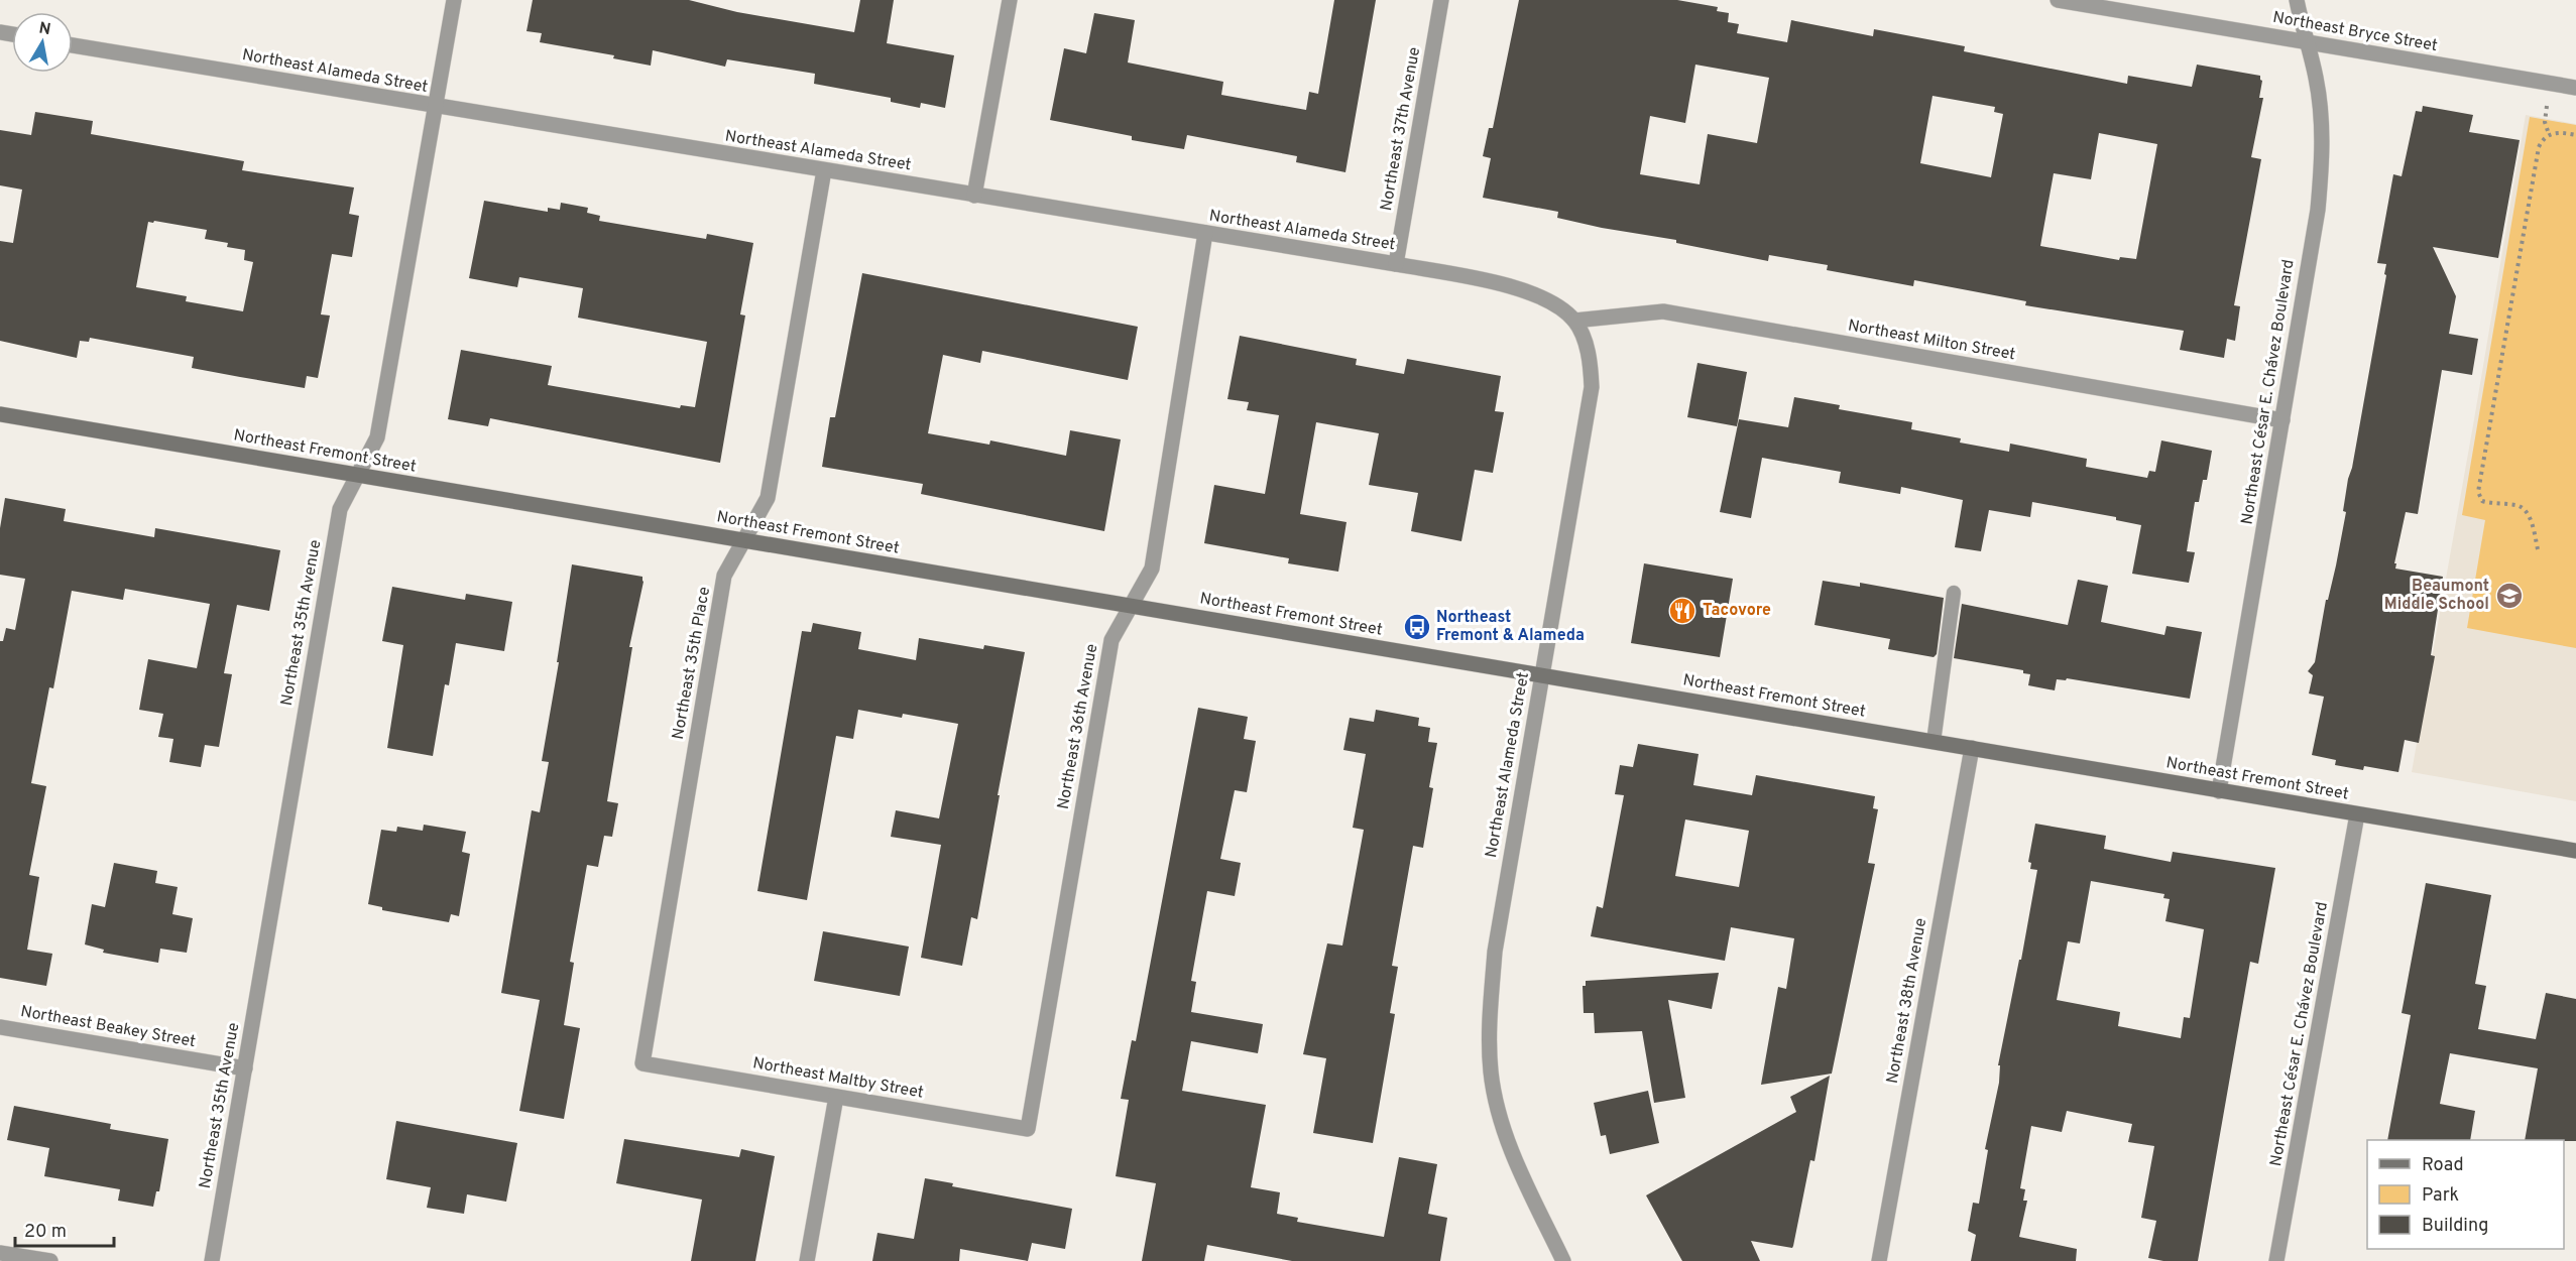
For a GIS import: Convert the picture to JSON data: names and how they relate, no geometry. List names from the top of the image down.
{
  "streets": {
    "main road": ["Northeast Fremont Street"],
    "street": [
      "Northeast Bryce Street",
      "Northeast Alameda Street",
      "Northeast 37th Avenue",
      "Northeast Milton Street",
      "Northeast César E. Chávez Boulevard",
      "Northeast 35th Avenue",
      "Northeast 35th Place",
      "Northeast 36th Avenue",
      "Northeast 38th Avenue",
      "Northeast Beakey Street",
      "Northeast Maltby Street"
    ]
  },
  "crossings": [
    ["Northeast Bryce Street", "Northeast César E. Chávez Boulevard"],
    ["Northeast Alameda Street", "Northeast 37th Avenue"],
    ["Northeast Alameda Street", "Northeast Milton Street"],
    ["Northeast Alameda Street", "Northeast Fremont Street"],
    ["Northeast Alameda Street", "Northeast 35th Avenue"],
    ["Northeast Alameda Street", "Northeast 35th Place"],
    ["Northeast Alameda Street", "Northeast 36th Avenue"],
    ["Northeast Milton Street", "Northeast César E. Chávez Boulevard"],
    ["Northeast César E. Chávez Boulevard", "Northeast Fremont Street"],
    ["Northeast Fremont Street", "Northeast 35th Avenue"],
    ["Northeast Fremont Street", "Northeast 35th Place"],
    ["Northeast Fremont Street", "Northeast 36th Avenue"],
    ["Northeast Fremont Street", "Northeast 38th Avenue"],
    ["Northeast 35th Avenue", "Northeast Beakey Street"],
    ["Northeast 35th Place", "Northeast Maltby Street"],
    ["Northeast 36th Avenue", "Northeast Maltby Street"]
  ],
  "places": {
    "school or university": ["Beaumont Middle School"],
    "restaurant": ["Tacovore"],
    "bus stop": ["Northeast Fremont & Alameda"]
  },
  "legend": ["Road", "Park", "Building"],
  "scale_bar": "20 m",
  "north": "top"
}
